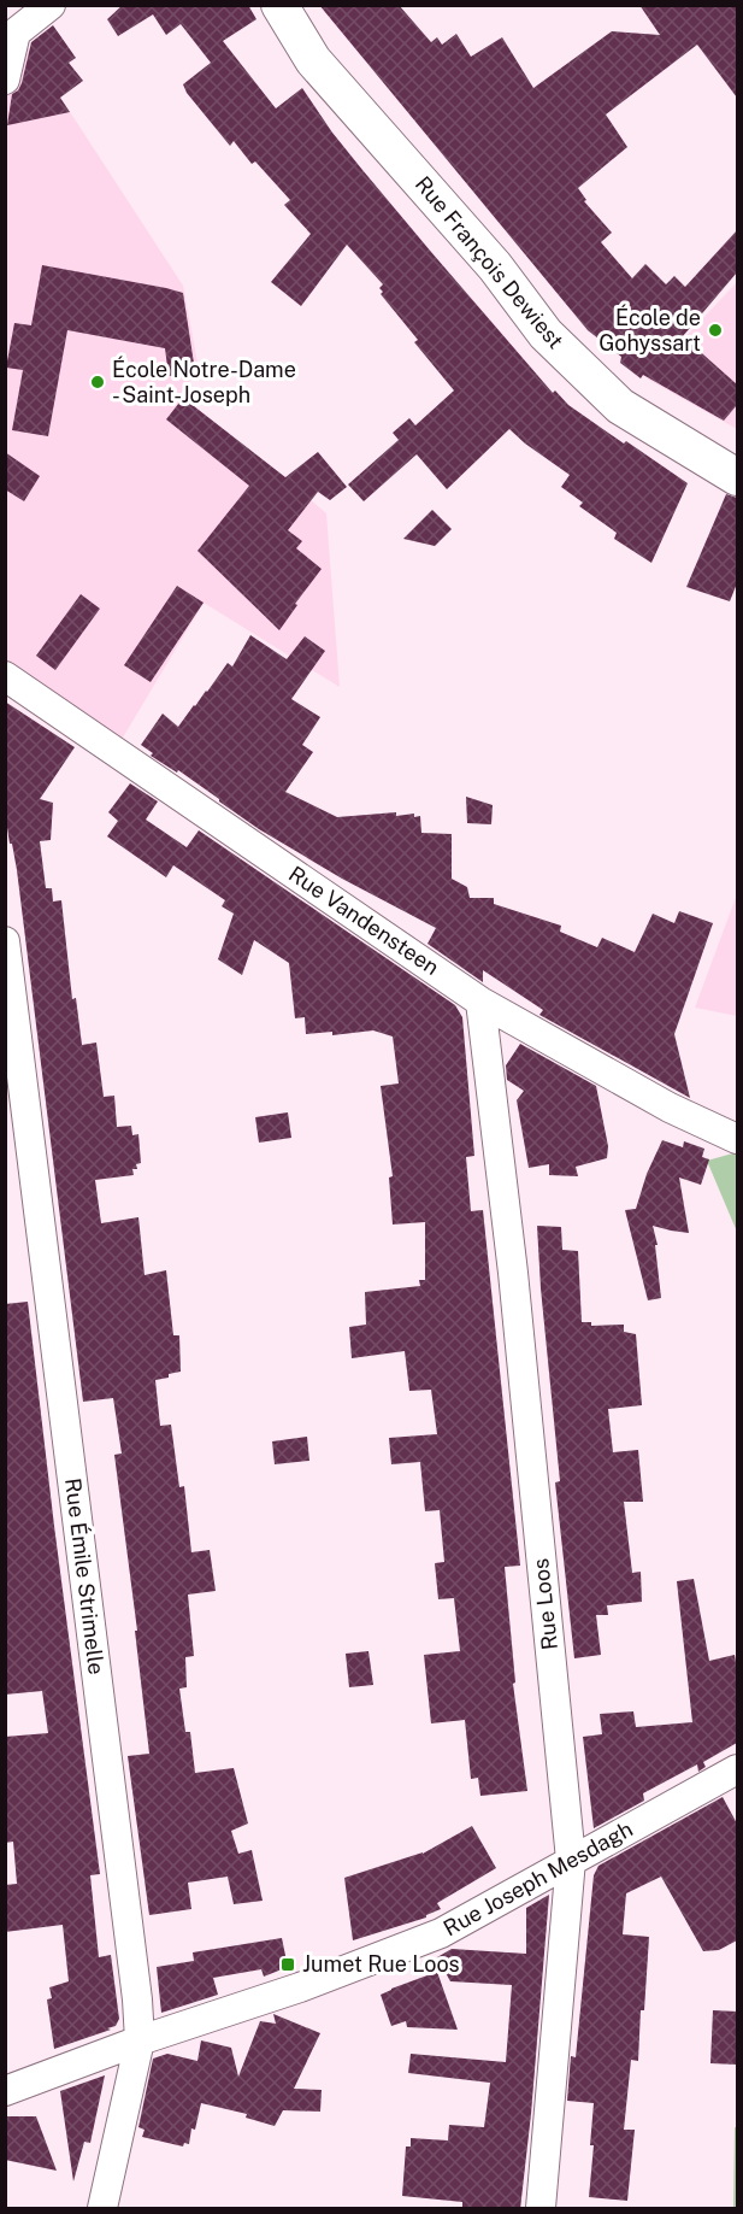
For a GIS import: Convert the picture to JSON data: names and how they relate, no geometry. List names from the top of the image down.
{
  "streets": {
    "street": [
      "Rue François Dewiest",
      "Rue Vandensteen",
      "Rue Émile Strimelle",
      "Rue Loos",
      "Rue Joseph Mesdagh"
    ]
  },
  "crossings": [
    ["Rue Vandensteen", "Rue Loos"],
    ["Rue Émile Strimelle", "Rue Joseph Mesdagh"],
    ["Rue Loos", "Rue Joseph Mesdagh"]
  ],
  "places": {
    "other": ["École de Gohyssart", "École Notre-Dame - Saint-Joseph"],
    "transit": ["Jumet Rue Loos"]
  }
}
